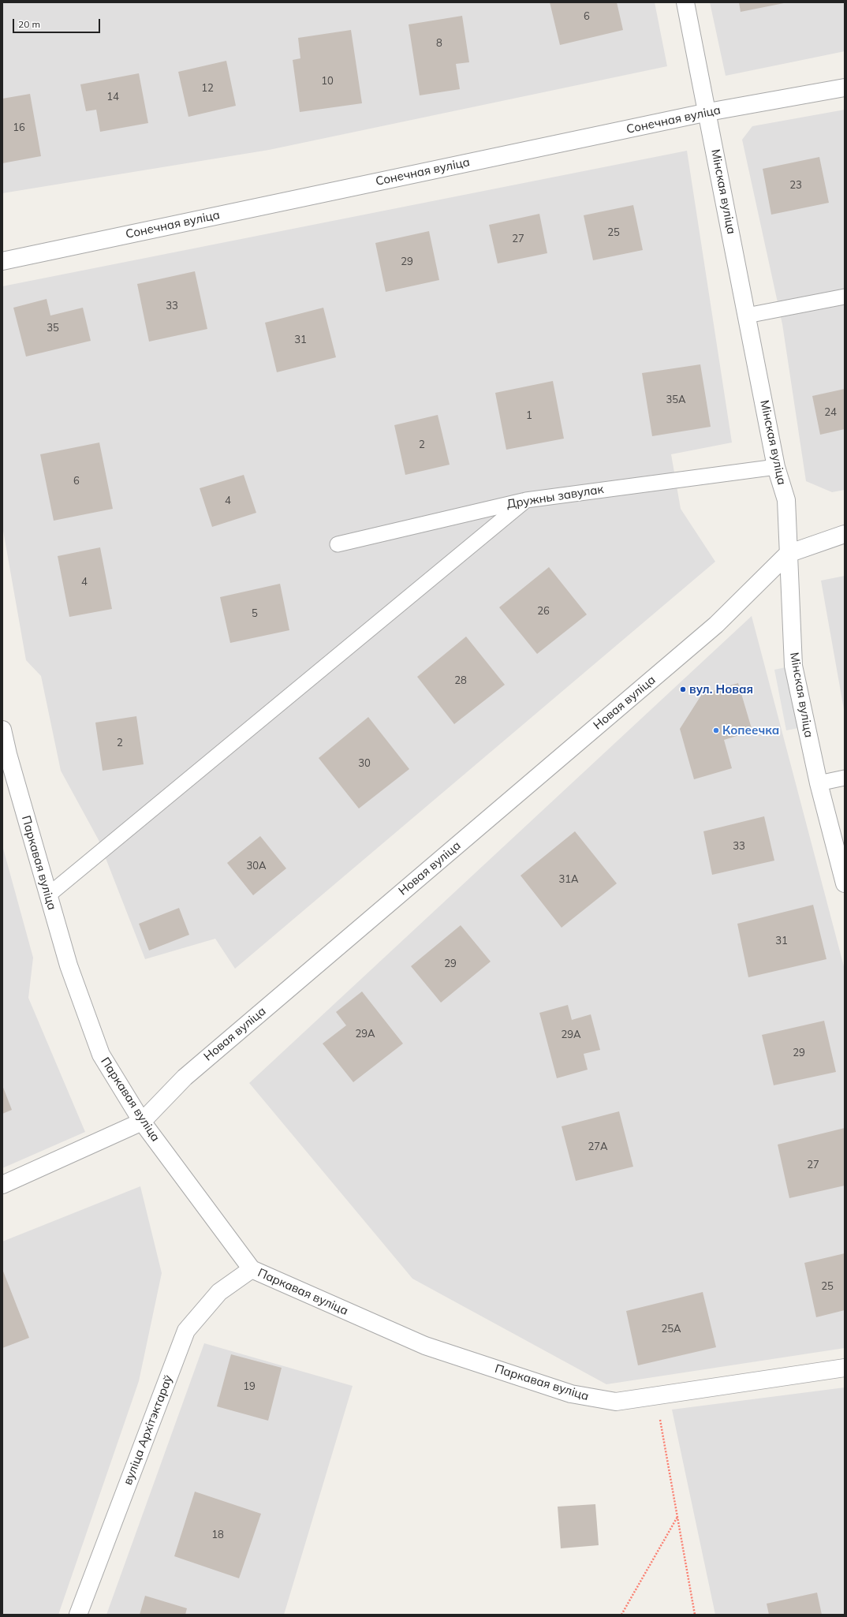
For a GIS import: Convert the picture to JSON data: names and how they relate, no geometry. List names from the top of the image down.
{
  "streets": {
    "street": [
      "Сонечная вуліца",
      "Мінская вуліца",
      "Новая вуліца",
      "Паркавая вуліца",
      "вуліца Архітэктараў"
    ],
    "lane": ["Дружны завулак"]
  },
  "crossings": [
    ["Сонечная вуліца", "Мінская вуліца"],
    ["Мінская вуліца", "Дружны завулак"],
    ["Мінская вуліца", "Новая вуліца"],
    ["Новая вуліца", "Паркавая вуліца"],
    ["Паркавая вуліца", "вуліца Архітэктараў"]
  ],
  "places": ["вул. Новая", "Копеечка"],
  "house_numbers": [
    "6",
    "8",
    "10",
    "12",
    "14",
    "16",
    "23",
    "25",
    "27",
    "29",
    "33",
    "35",
    "31",
    "35А",
    "24",
    "1",
    "2",
    "6",
    "4",
    "4",
    "26",
    "5",
    "28",
    "2",
    "30",
    "33",
    "30А",
    "31А",
    "31",
    "29",
    "29А",
    "29А",
    "29",
    "27А",
    "27",
    "25",
    "25А",
    "19",
    "18"
  ],
  "scale_bar": "20 m"
}
